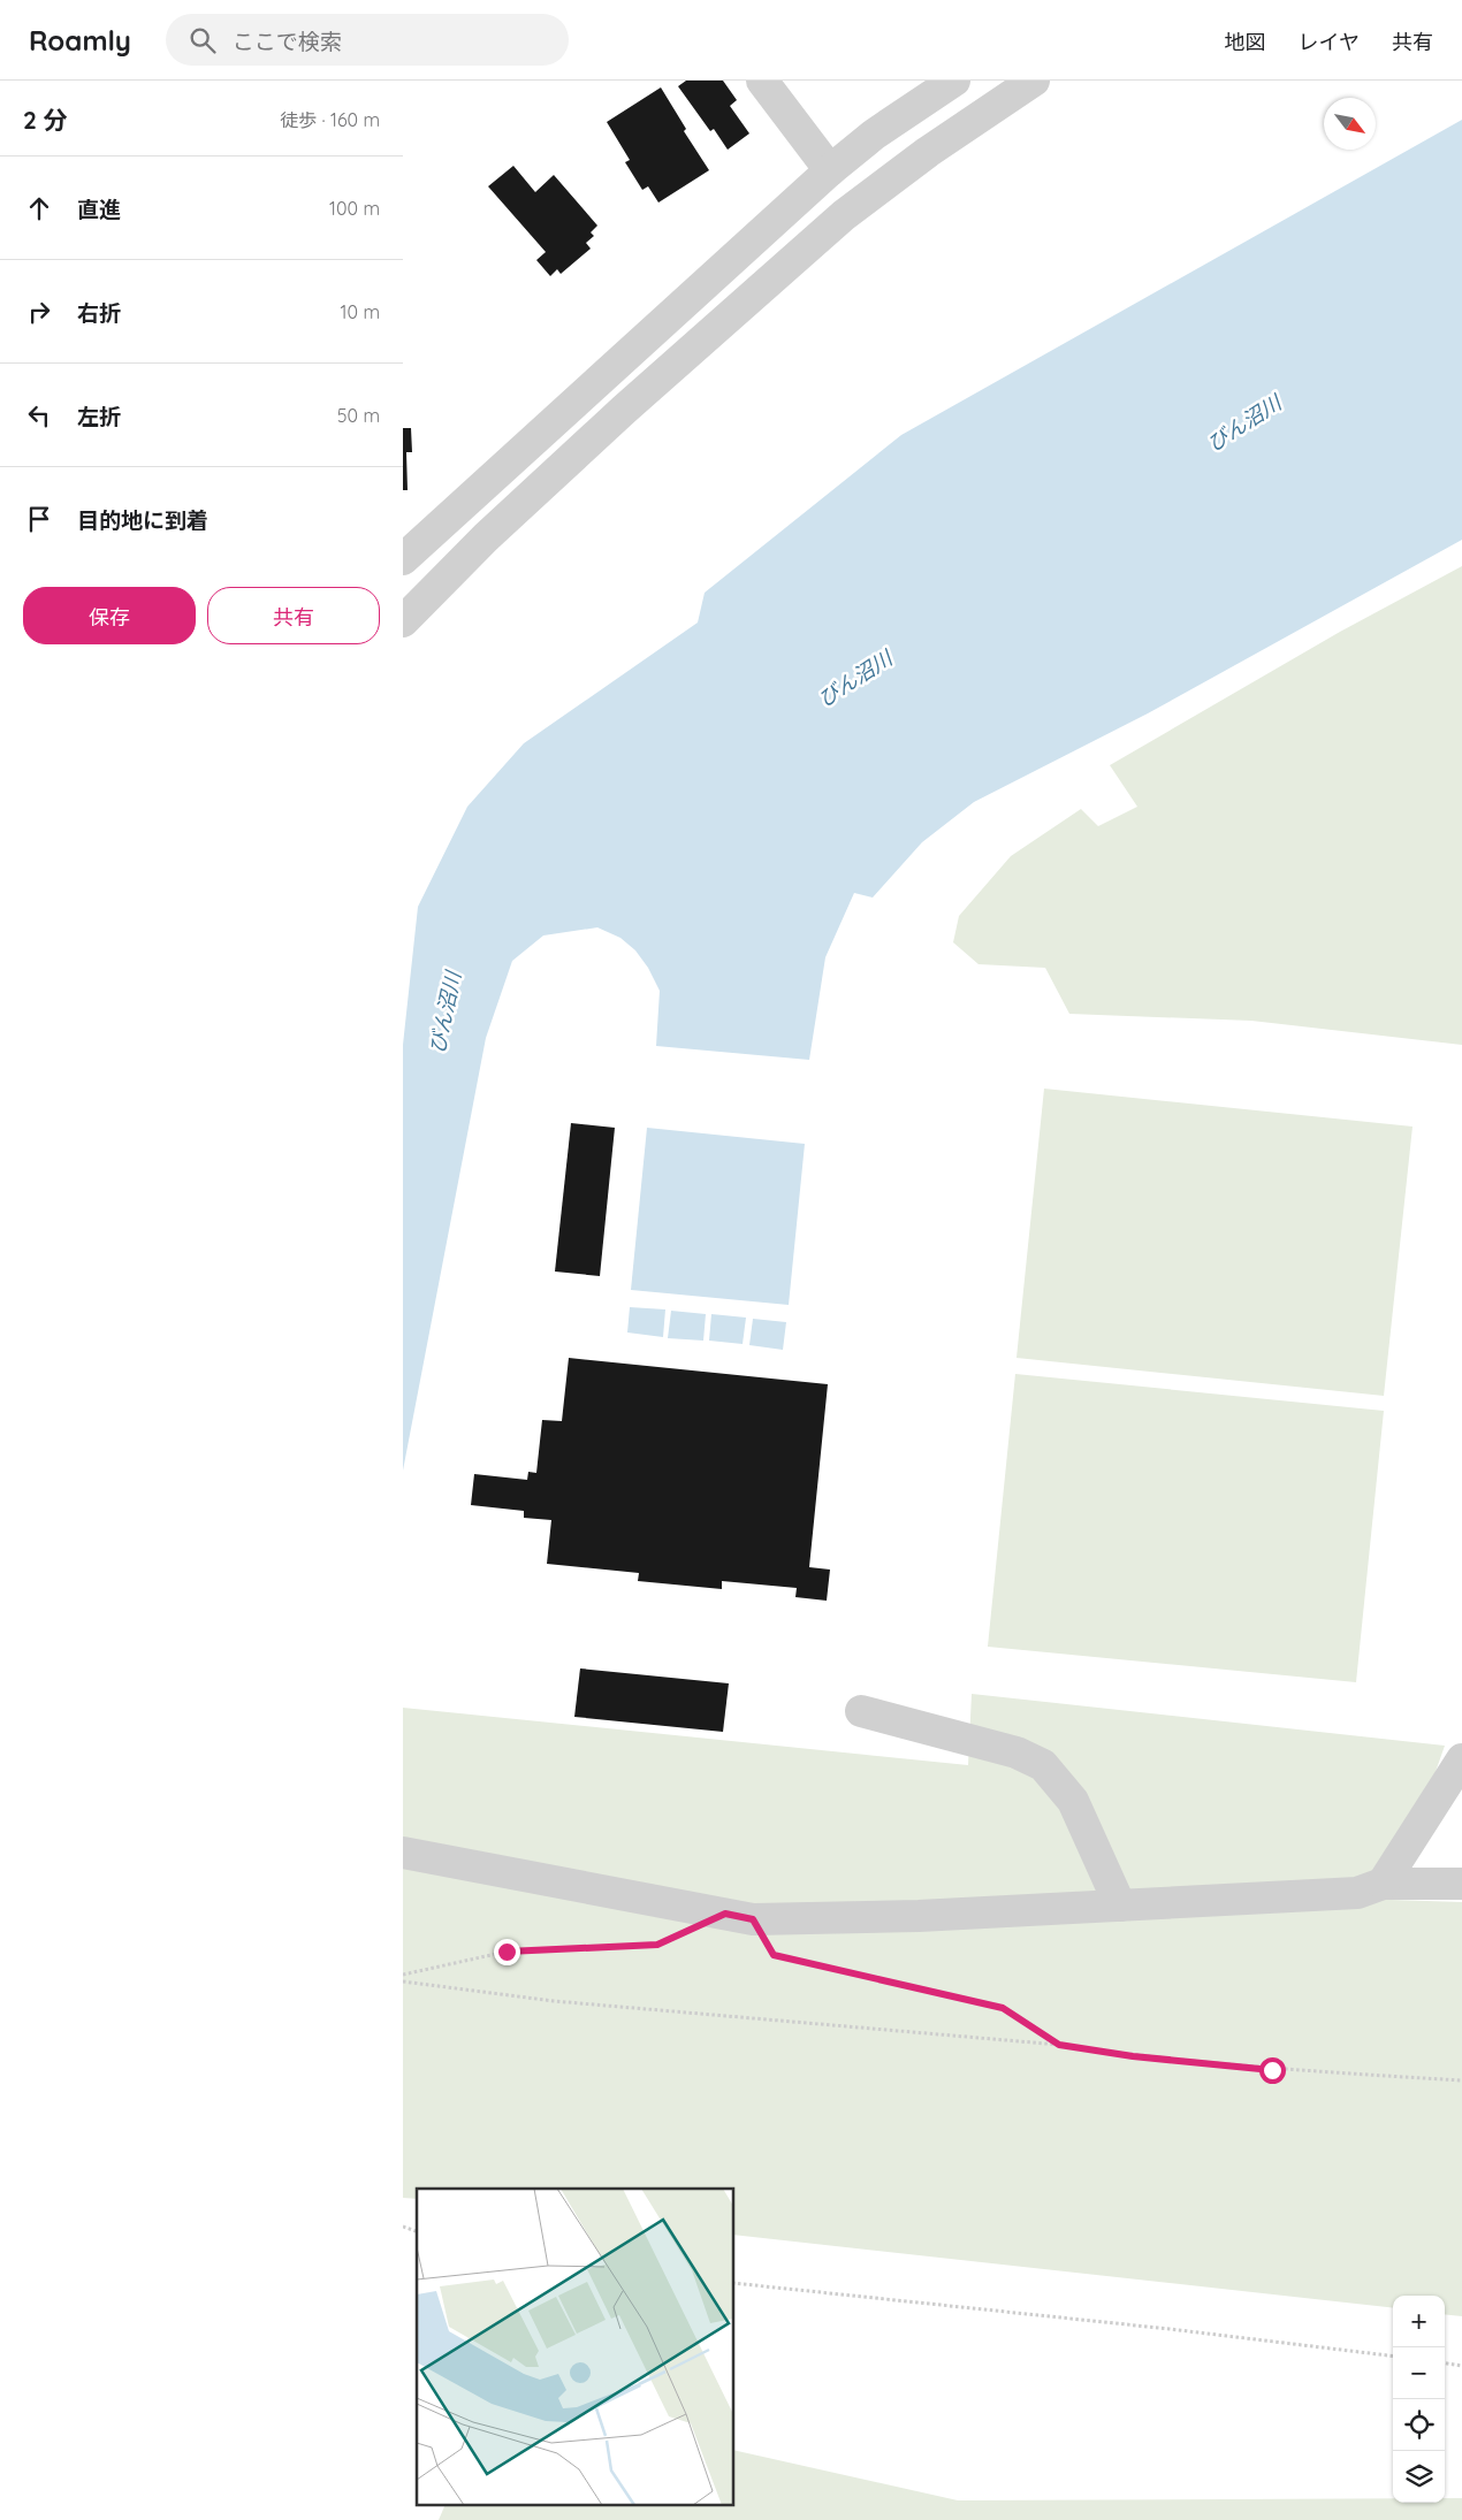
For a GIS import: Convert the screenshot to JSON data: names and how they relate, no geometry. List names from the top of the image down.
{
  "water": ["びん沼川"],
  "north": "bottom right",
  "page": {
    "header": "Roamly",
    "search": "ここで検索",
    "nav": ["地図", "レイヤ", "共有"],
    "heading": ["2 分", "徒歩 · 160 m"],
    "list": [
      ["直進", "100 m"],
      ["右折", "10 m"],
      ["左折", "50 m"],
      "目的地に到着"
    ],
    "buttons": ["保存", "共有"],
    "map_buttons": ["+", "−"]
  }
}
